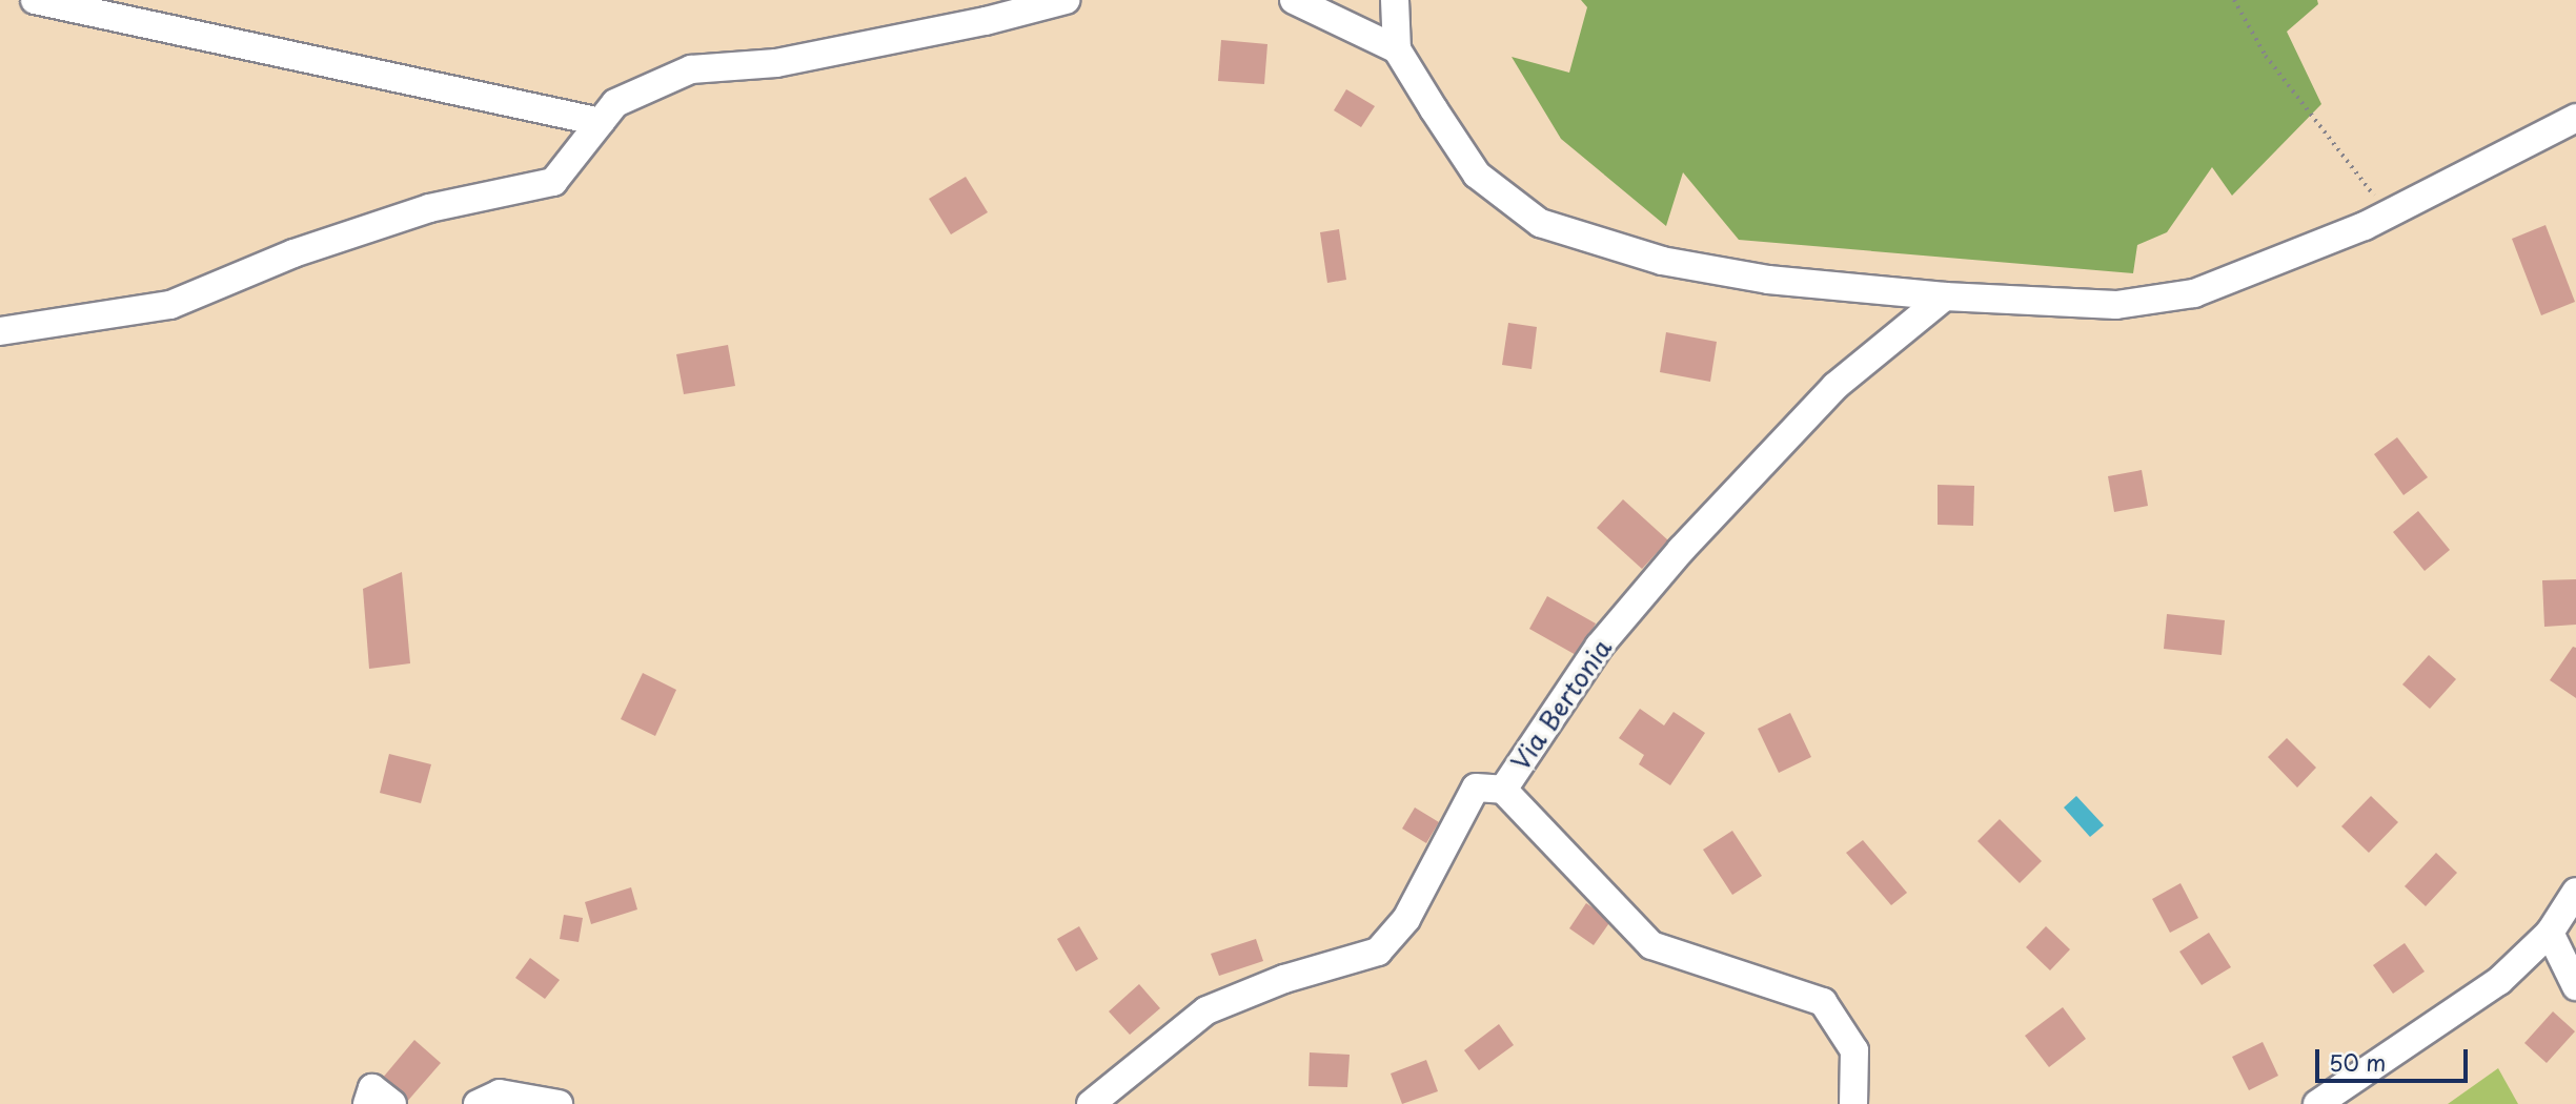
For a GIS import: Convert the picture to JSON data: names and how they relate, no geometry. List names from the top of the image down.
{
  "streets": {
    "street": ["Via Bertonia"]
  },
  "scale_bar": "50 m"
}
